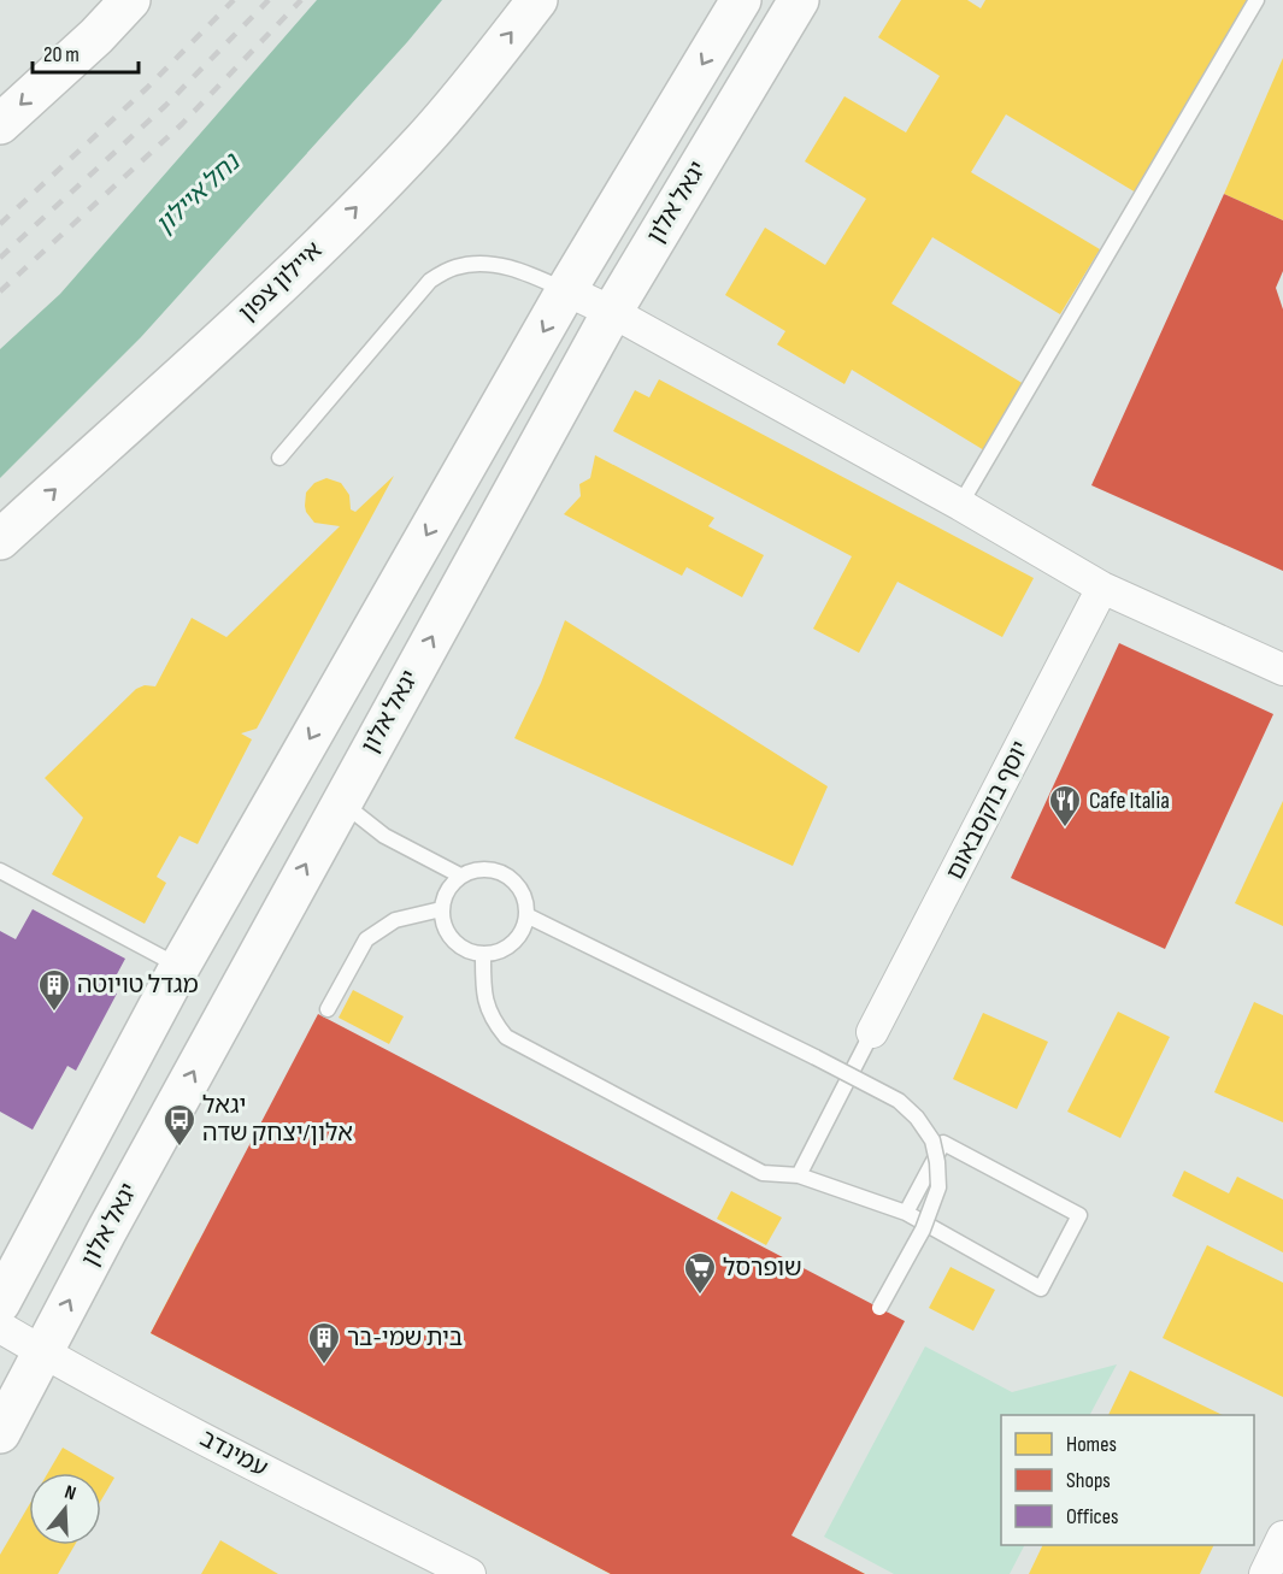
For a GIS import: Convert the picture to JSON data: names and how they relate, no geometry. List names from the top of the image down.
{
  "streets": {
    "main road": ["יגאל אלון", "איילון צפון"],
    "street": ["יוסף בוקסבאום", "עמינדב"]
  },
  "crossings": [
    ["יגאל אלון", "עמינדב"]
  ],
  "one_way": ["איילון צפון"],
  "water": ["נחל איילון"],
  "places": {
    "restaurant": ["Cafe Italia"],
    "building": ["מגדל טויוטה", "בית שמי-בר"],
    "bus stop": ["יגאל אלון/יצחק שדה"],
    "supermarket": ["שופרסל"]
  },
  "legend": ["Homes", "Shops", "Offices"],
  "scale_bar": "20 m",
  "north": "top"
}
